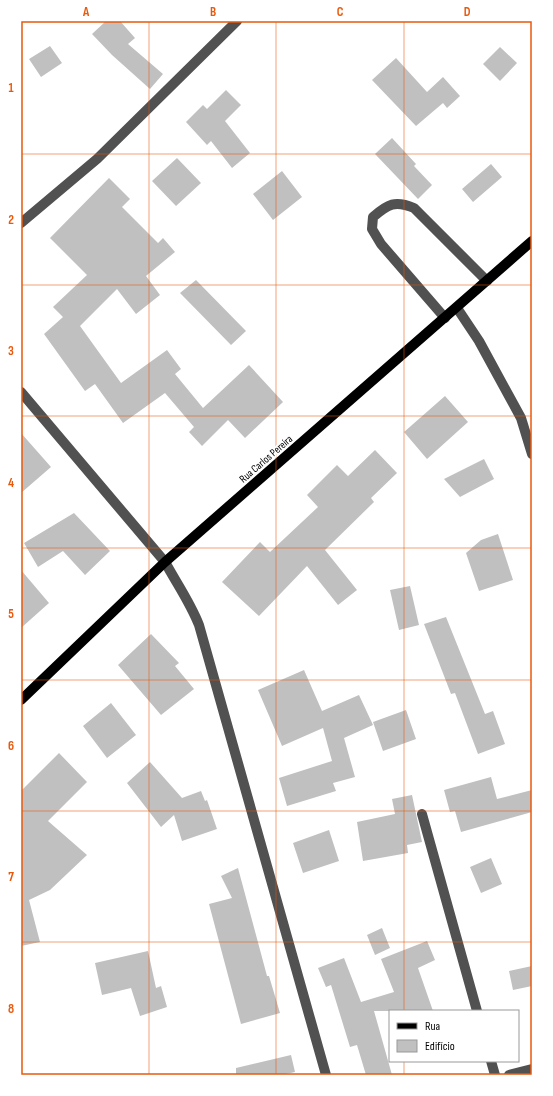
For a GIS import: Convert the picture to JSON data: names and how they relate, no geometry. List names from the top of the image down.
{
  "streets": {
    "main road": ["Rua Carlos Pereira"]
  },
  "legend": ["Rua", "Edifício"],
  "grid": {
    "columns": [
      "A",
      "B",
      "C",
      "D"
    ],
    "rows": [
      "1",
      "2",
      "3",
      "4",
      "5",
      "6",
      "7",
      "8"
    ]
  }
}
